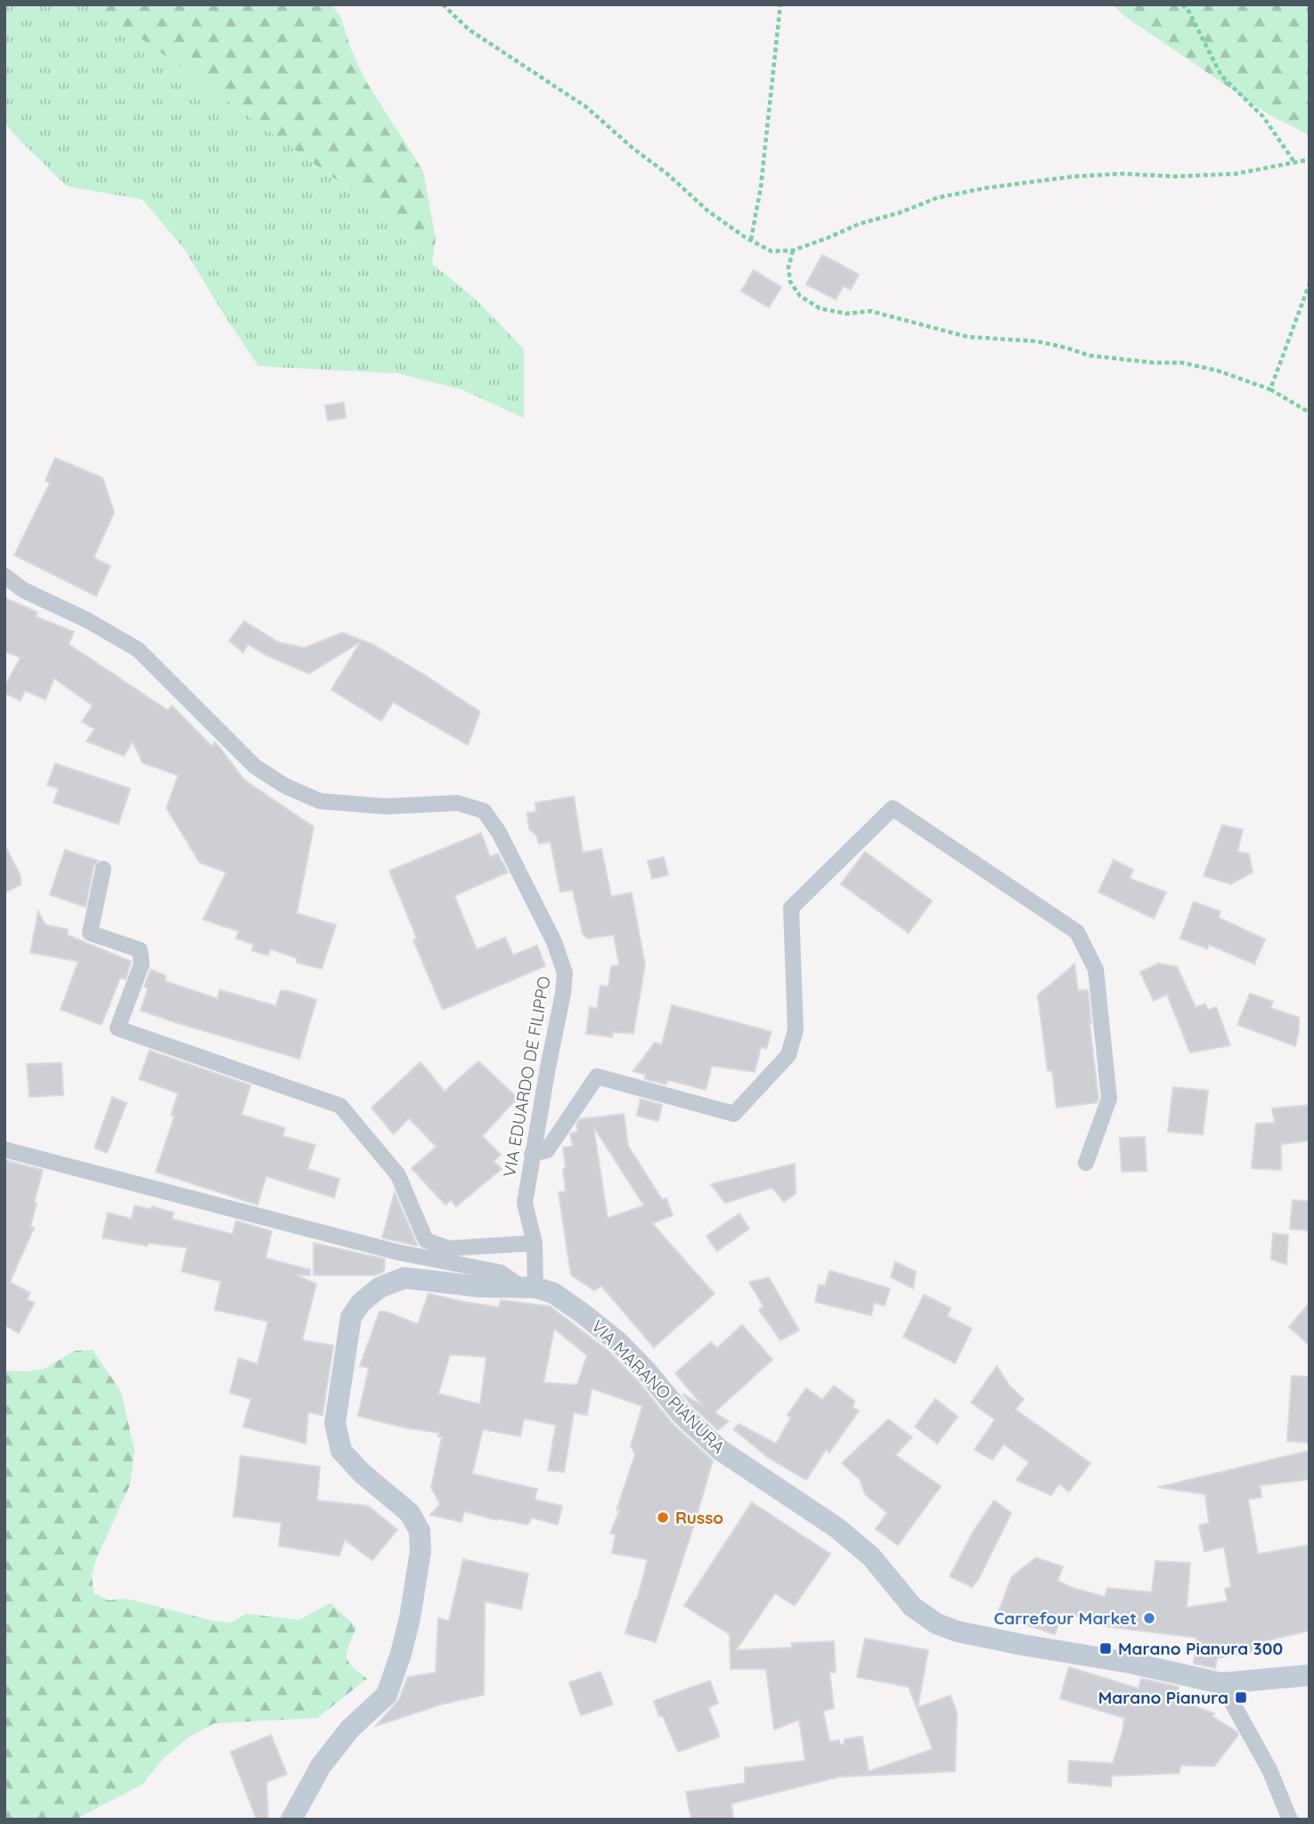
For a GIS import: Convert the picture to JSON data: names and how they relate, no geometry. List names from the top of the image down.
{
  "streets": {
    "street": ["VIA EDUARDO DE FILIPPO", "VIA MARANO PIANURA"]
  },
  "crossings": [
    ["VIA EDUARDO DE FILIPPO", "VIA MARANO PIANURA"]
  ],
  "places": {
    "other": ["Russo", "Carrefour Market"],
    "transit": ["Marano Pianura 300", "Marano Pianura"]
  }
}
